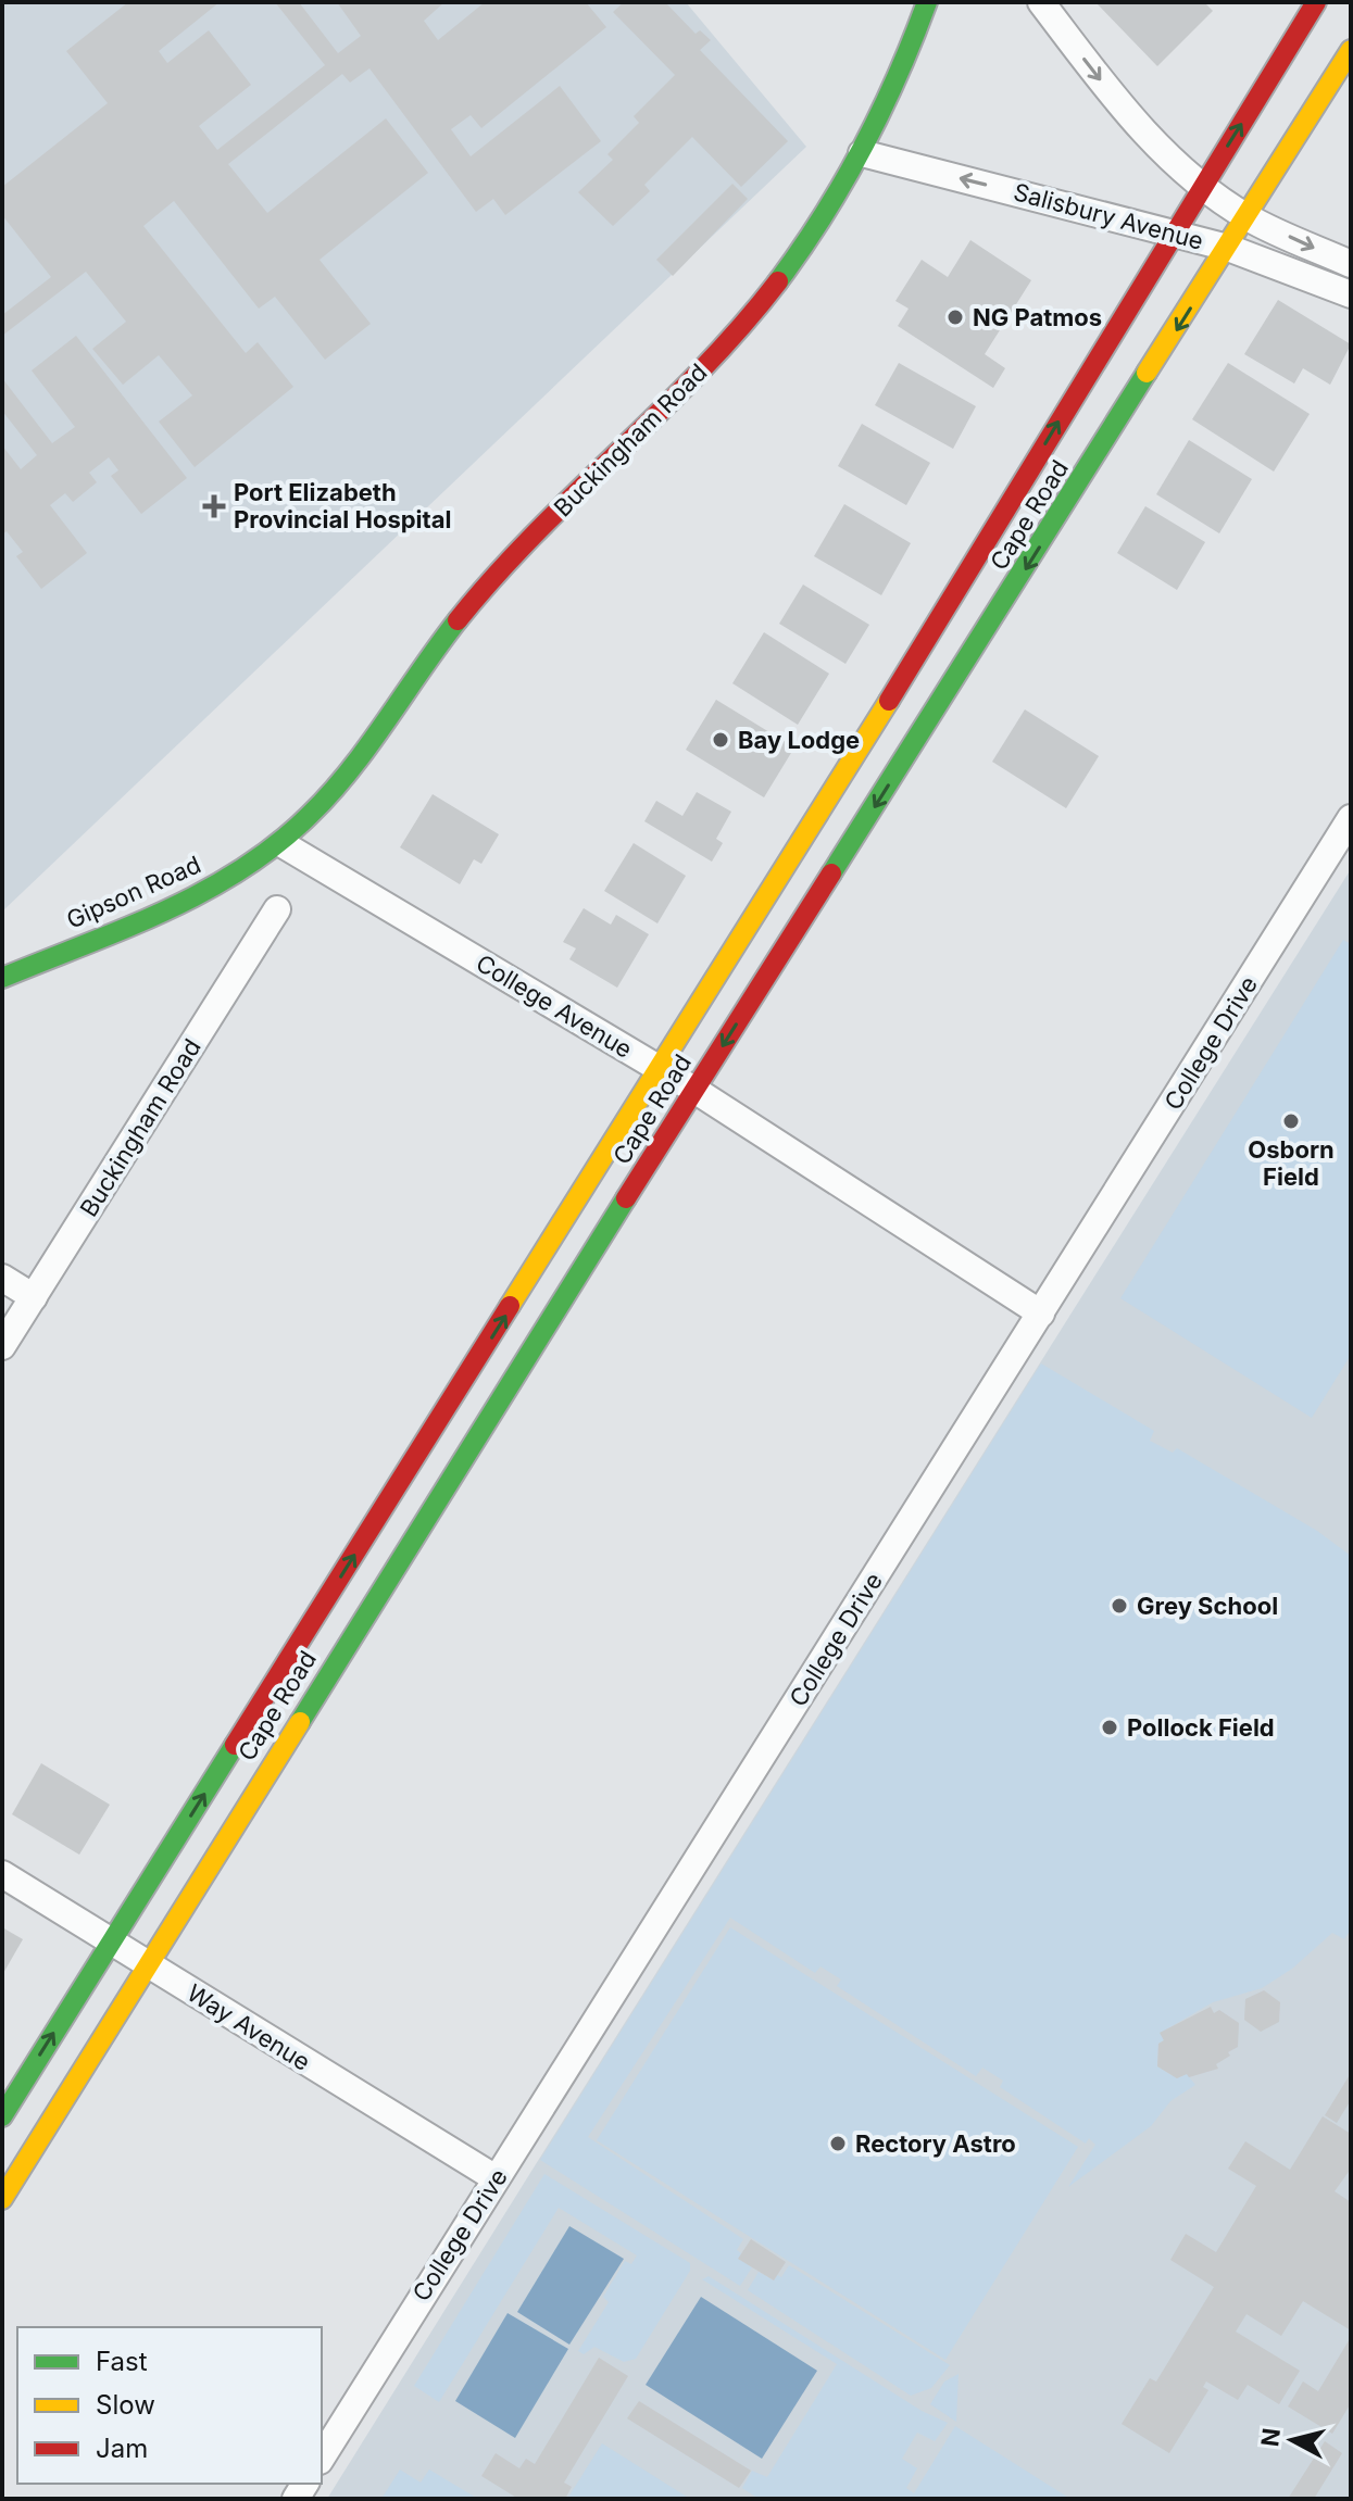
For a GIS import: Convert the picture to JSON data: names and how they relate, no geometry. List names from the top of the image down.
{
  "streets": {
    "main road": ["Buckingham Road", "Cape Road", "Gipson Road"],
    "street": [
      "Salisbury Avenue",
      "College Avenue",
      "College Drive",
      "Way Avenue"
    ]
  },
  "crossings": [
    ["Salisbury Avenue", "Buckingham Road"],
    ["Salisbury Avenue", "Cape Road"],
    ["Buckingham Road", "Gipson Road"],
    ["Buckingham Road", "College Avenue"],
    ["Cape Road", "College Avenue"],
    ["Cape Road", "Way Avenue"],
    ["Gipson Road", "College Avenue"],
    ["College Avenue", "College Drive"],
    ["College Drive", "Way Avenue"]
  ],
  "places": {
    "other": [
      "NG Patmos",
      "Bay Lodge",
      "Osborn Field",
      "Grey School",
      "Pollock Field",
      "Rectory Astro"
    ],
    "health": ["Port Elizabeth Provincial Hospital"]
  },
  "legend": ["Fast", "Slow", "Jam"],
  "north": "left"
}
